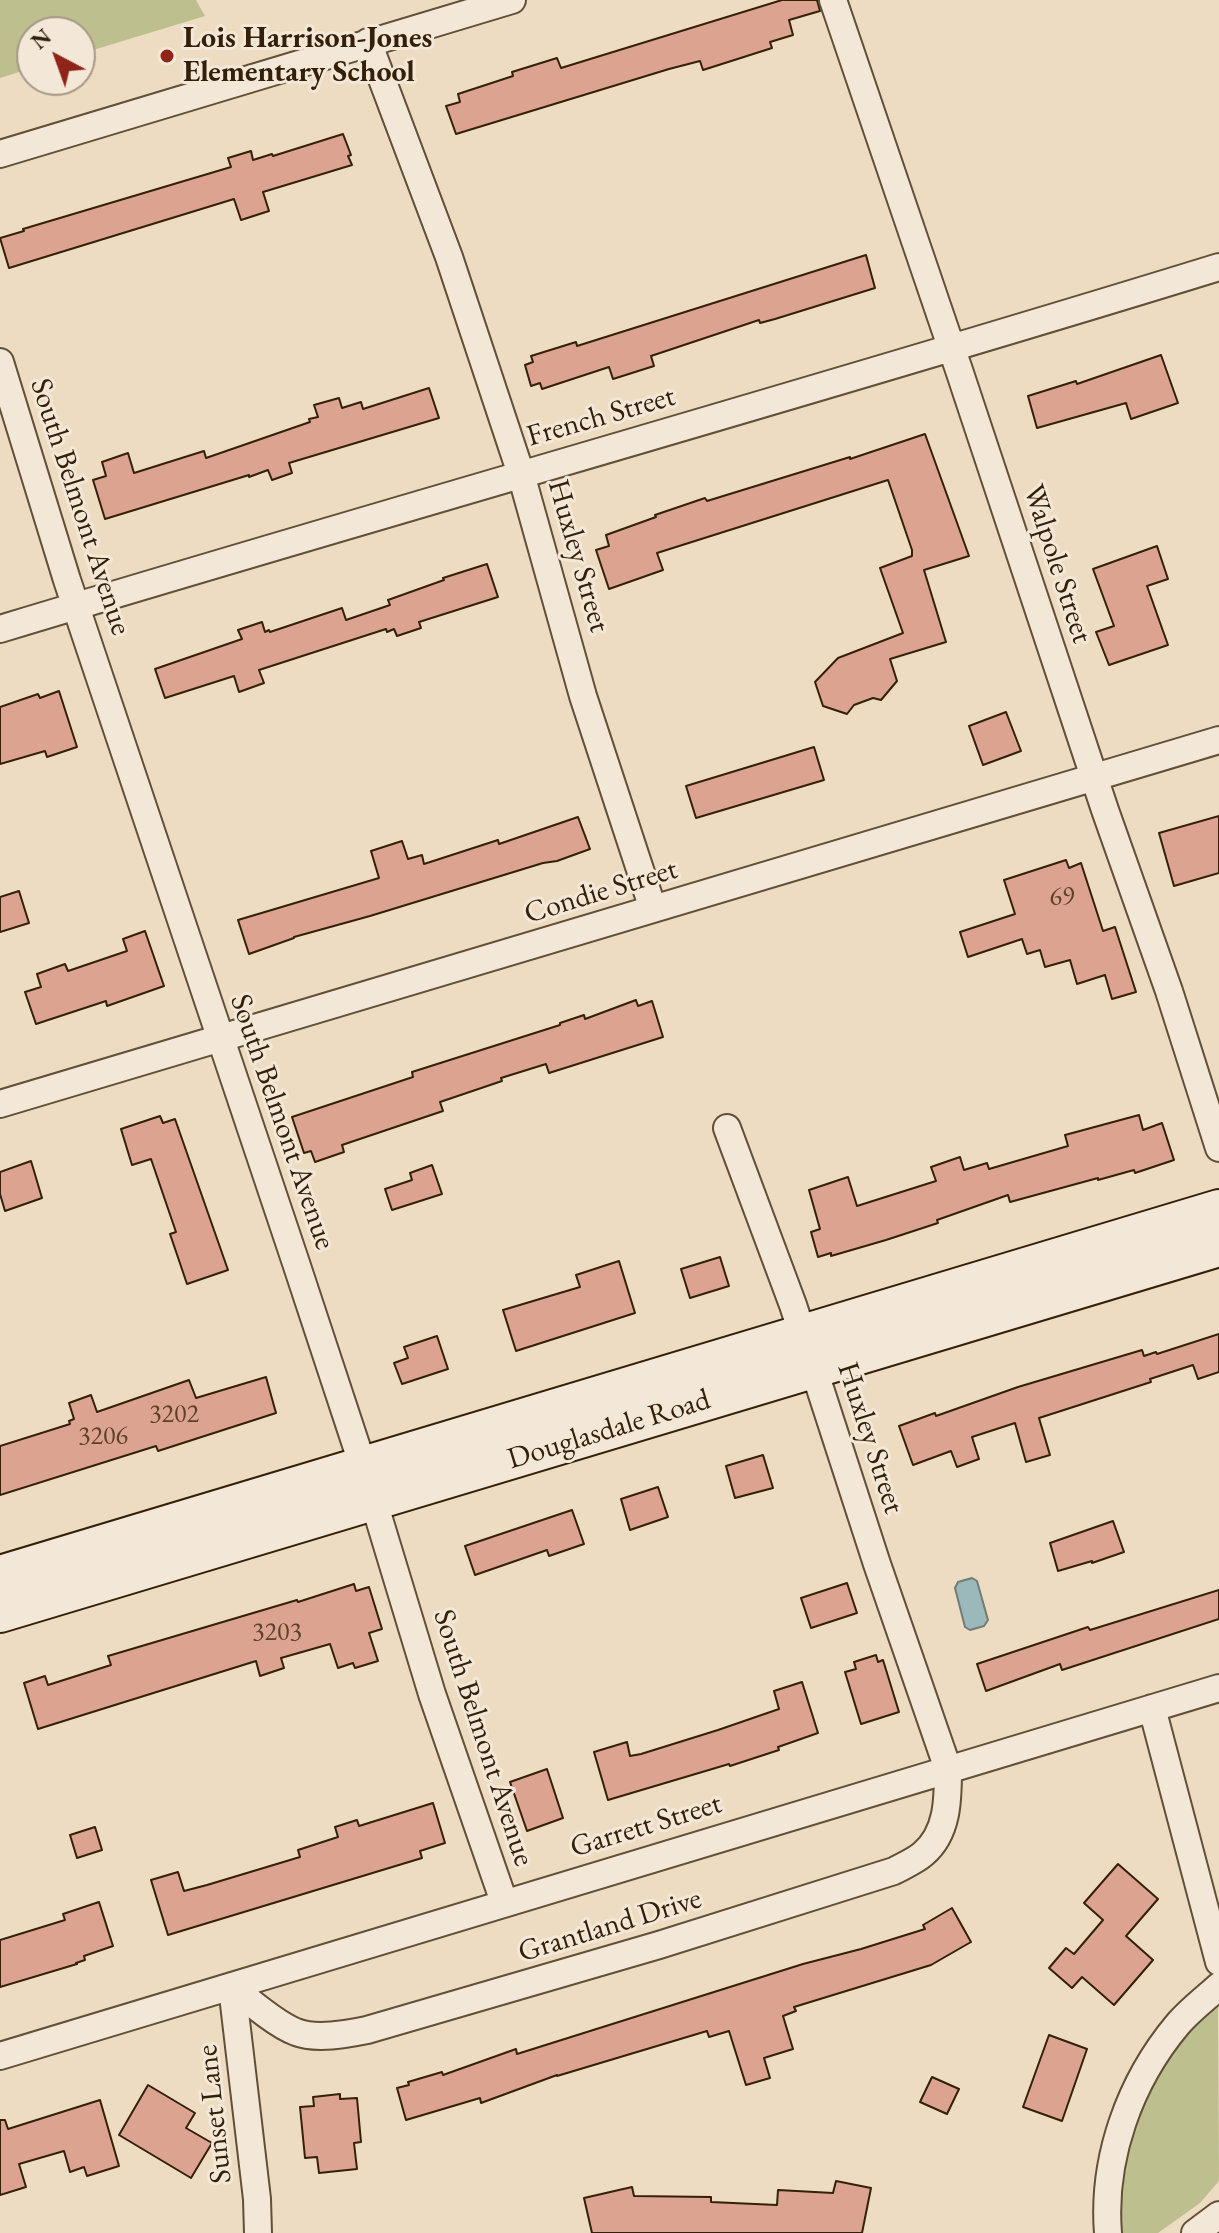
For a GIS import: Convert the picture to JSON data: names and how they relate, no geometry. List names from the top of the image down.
{
  "streets": {
    "street": [
      "French Street",
      "South Belmont Avenue",
      "Huxley Street",
      "Walpole Street",
      "Condie Street",
      "Douglasdale Road",
      "Garrett Street",
      "Grantland Drive",
      "Sunset Lane"
    ]
  },
  "crossings": [
    ["French Street", "South Belmont Avenue"],
    ["French Street", "Huxley Street"],
    ["French Street", "Walpole Street"],
    ["South Belmont Avenue", "Condie Street"],
    ["South Belmont Avenue", "Douglasdale Road"],
    ["South Belmont Avenue", "Garrett Street"],
    ["Huxley Street", "Condie Street"],
    ["Huxley Street", "Douglasdale Road"],
    ["Huxley Street", "Garrett Street"],
    ["Huxley Street", "Grantland Drive"],
    ["Walpole Street", "Condie Street"],
    ["Garrett Street", "Grantland Drive"],
    ["Garrett Street", "Sunset Lane"],
    ["Grantland Drive", "Sunset Lane"]
  ],
  "places": ["Lois Harrison-Jones Elementary School"],
  "house_numbers": [
    "69",
    "3202",
    "3206",
    "3203"
  ],
  "north": "top left"
}
